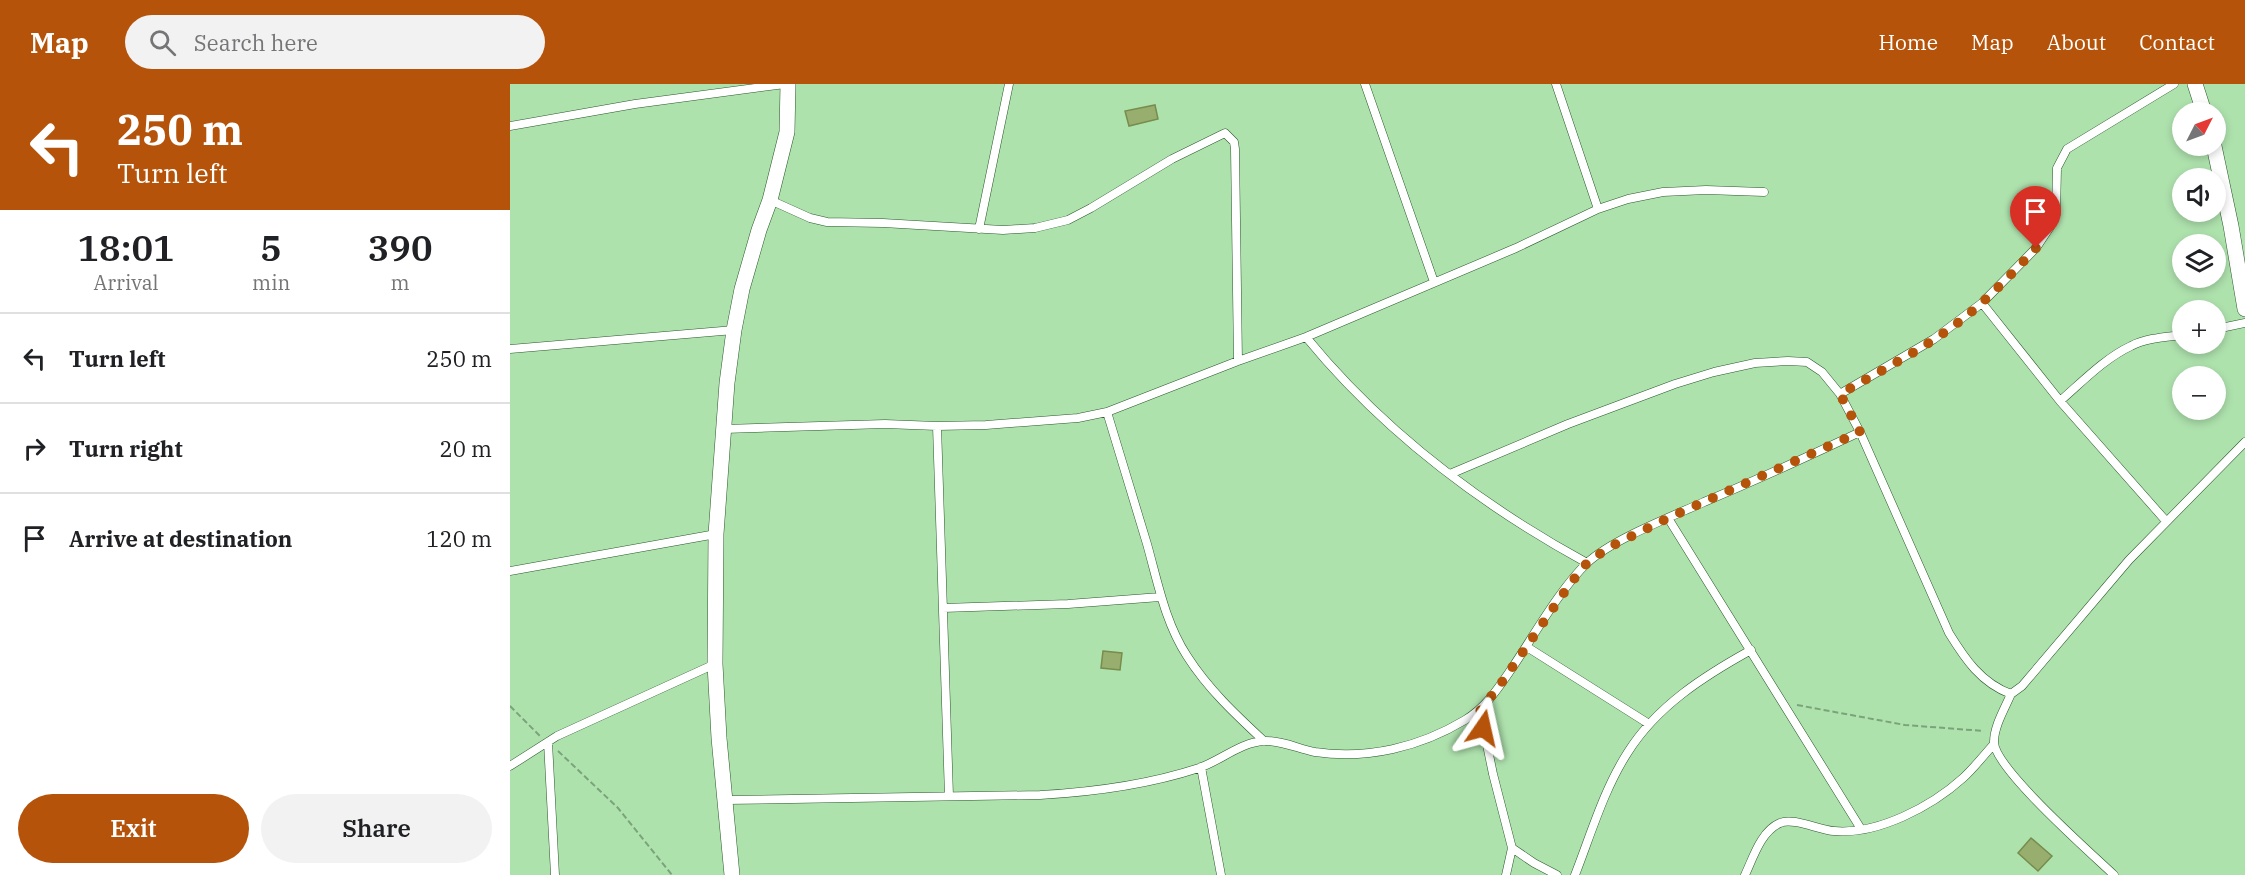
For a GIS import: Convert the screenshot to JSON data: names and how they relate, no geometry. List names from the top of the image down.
{
  "north": "top right",
  "page": {
    "header": "Map",
    "search": "Search here",
    "nav": [
      "Home",
      "Map",
      "About",
      "Contact"
    ],
    "turn": ["250 m", "Turn left"],
    "map_buttons": ["+", "−"],
    "eta": [
      "18:01",
      "Arrival",
      "5",
      "min",
      "390",
      "m"
    ],
    "list": [
      {
        "name": "Turn left",
        "value": "250 m"
      },
      {
        "name": "Turn right",
        "value": "20 m"
      },
      {
        "name": "Arrive at destination",
        "value": "120 m"
      }
    ],
    "buttons": ["Exit", "Share"]
  }
}
